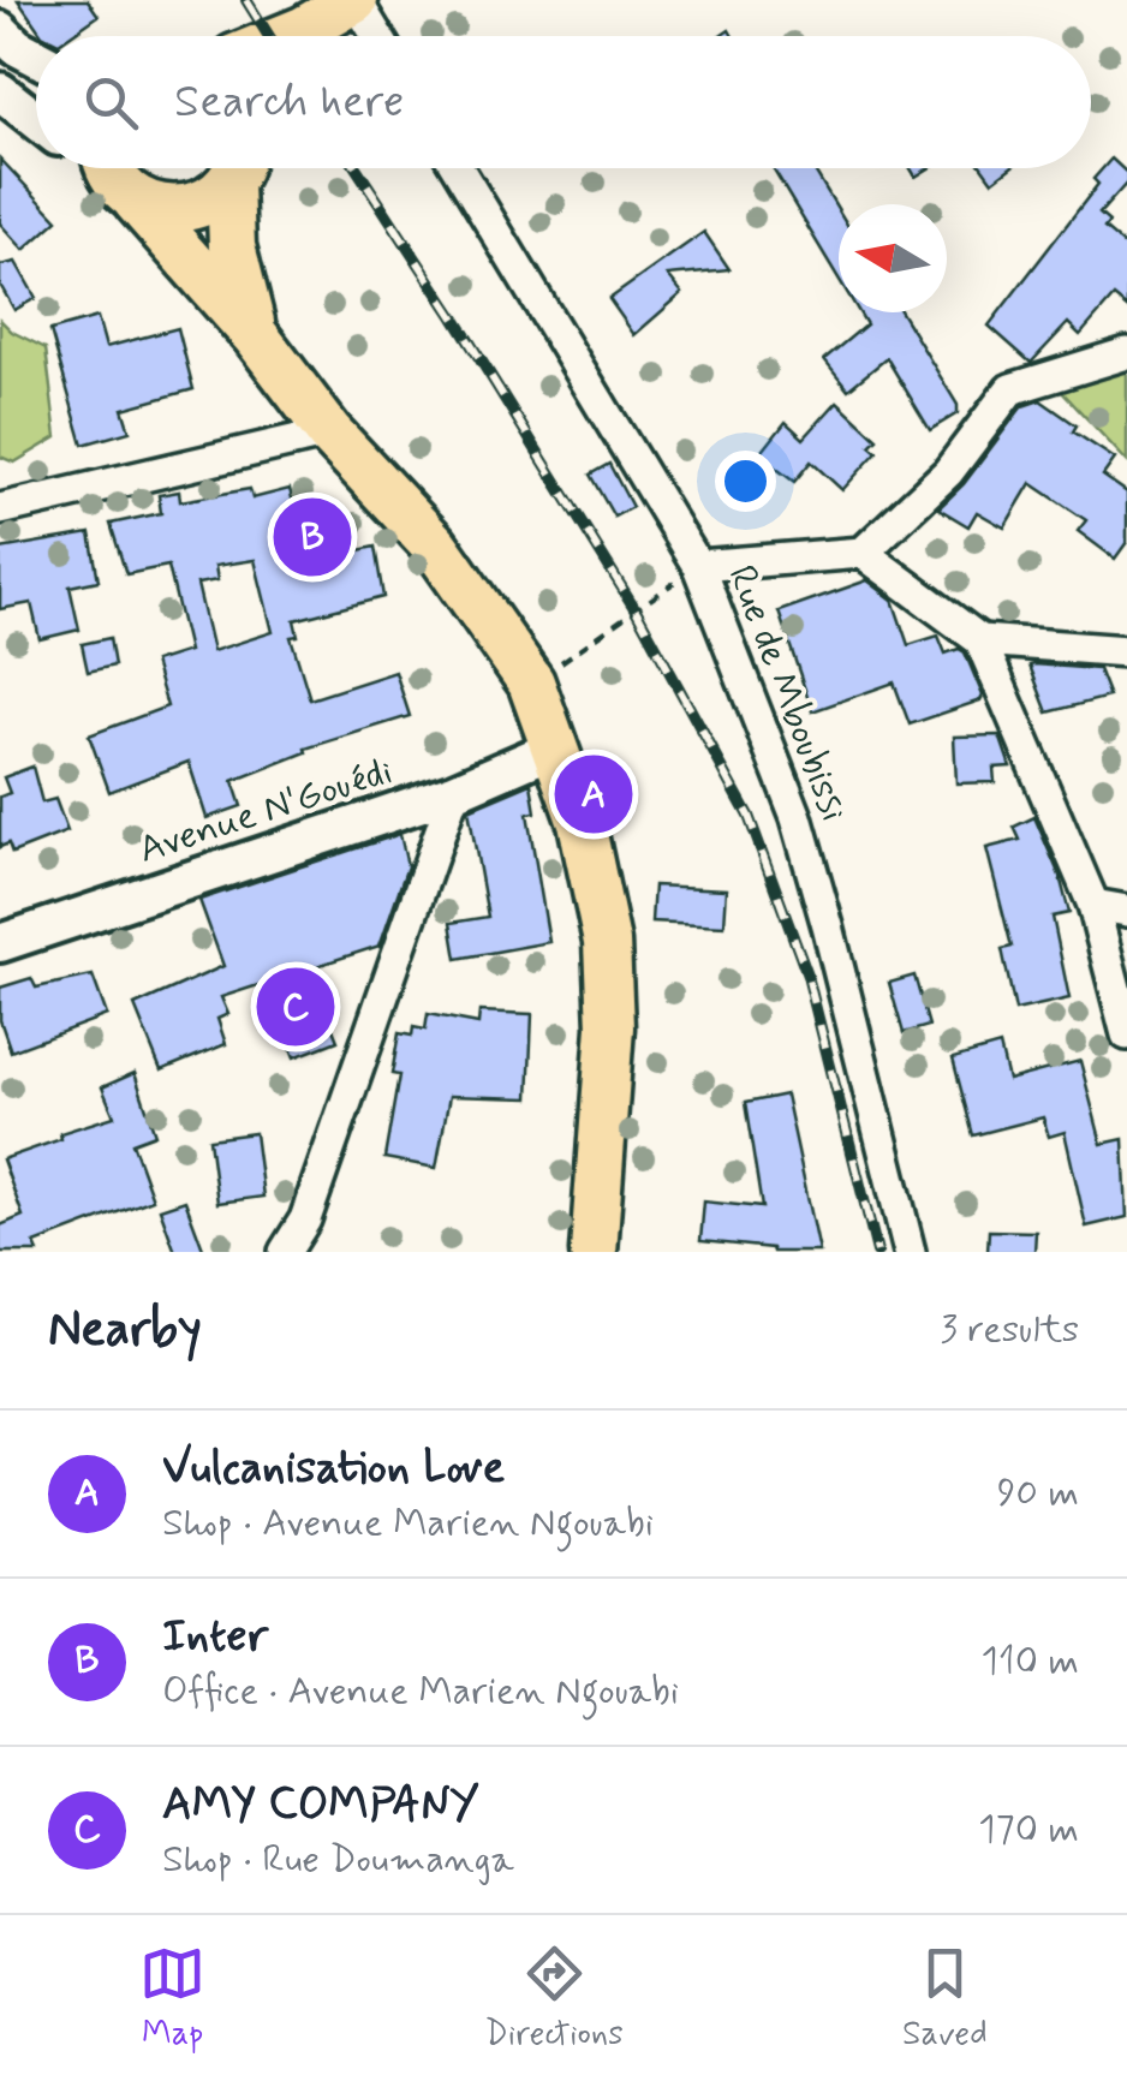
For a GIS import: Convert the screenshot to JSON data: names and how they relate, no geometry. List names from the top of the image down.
{
  "streets": {
    "street": ["Rue de Mboubissi", "Avenue N'Gouédi"]
  },
  "north": "left",
  "page": {
    "search": "Search here",
    "pins": ["B", "A", "C"],
    "heading": ["Nearby", "3 results"],
    "list": [
      {
        "mark": "A",
        "name": "Vulcanisation Love",
        "note": "Shop · Avenue Marien Ngouabi",
        "value": "90 m"
      },
      {
        "mark": "B",
        "name": "Inter",
        "note": "Office · Avenue Marien Ngouabi",
        "value": "110 m"
      },
      {
        "mark": "C",
        "name": "AMY COMPANY",
        "note": "Shop · Rue Doumanga",
        "value": "170 m"
      }
    ],
    "nav": ["Map", "Directions", "Saved"]
  }
}
